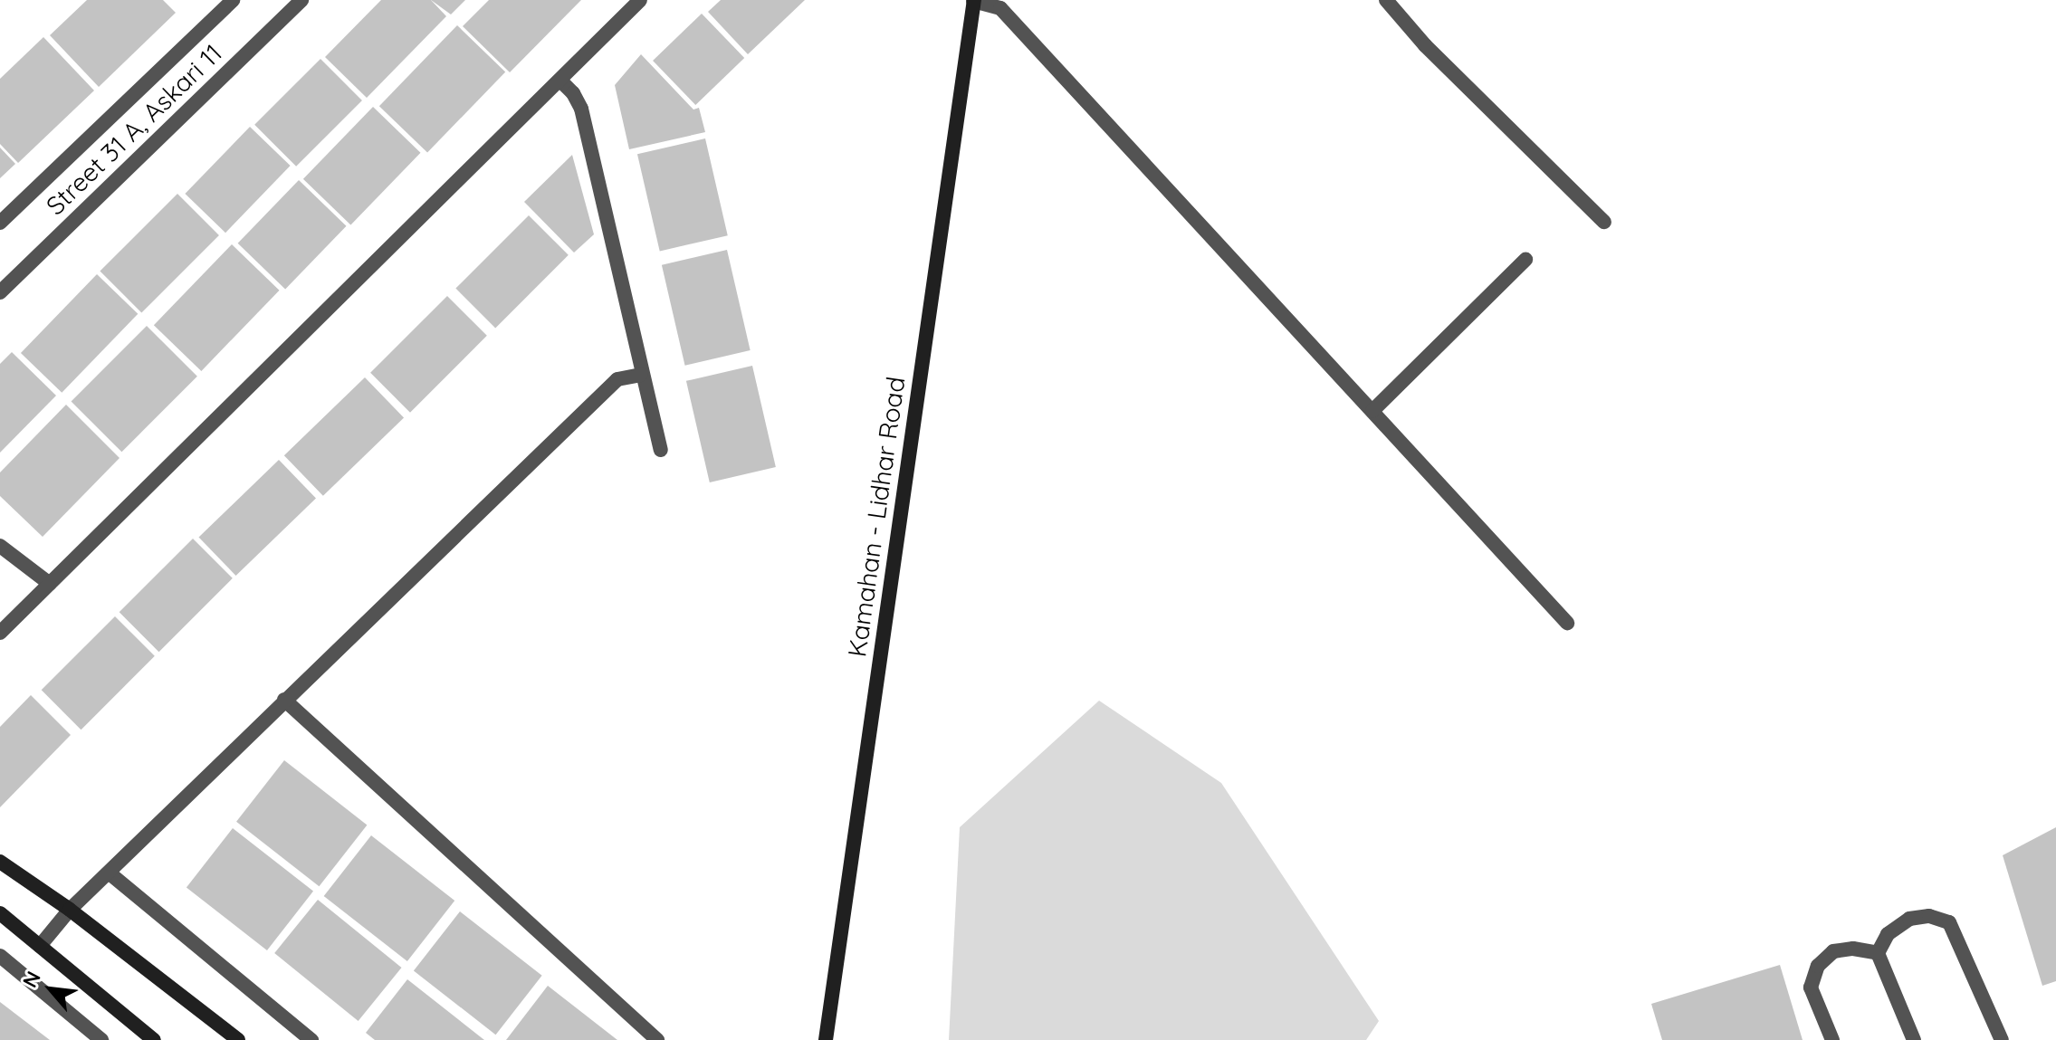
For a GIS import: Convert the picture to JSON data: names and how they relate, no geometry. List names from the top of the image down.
{
  "streets": {
    "main road": ["Kamahan - Lidhar Road"],
    "street": ["Street 31 A, Askari 11"]
  },
  "north": "top left"
}
